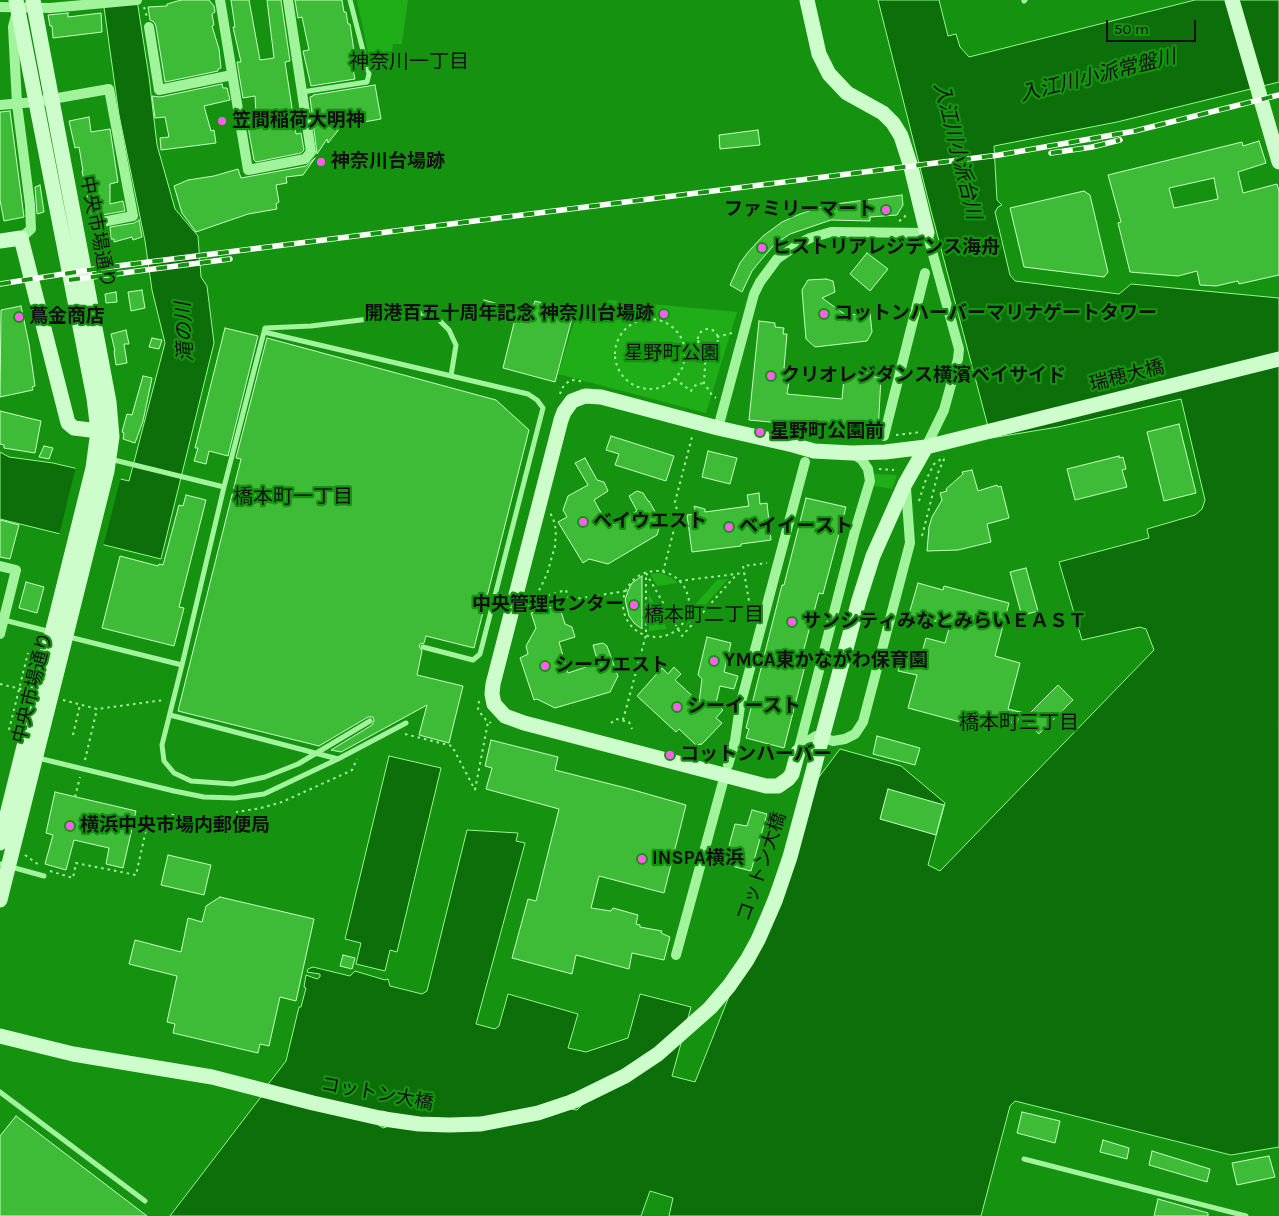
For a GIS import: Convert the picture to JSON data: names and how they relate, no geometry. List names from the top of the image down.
{
  "streets": {
    "street": ["中央市場通り", "瑞穂大橋", "コットン大橋"]
  },
  "crossings": [
    ["瑞穂大橋", "コットン大橋"]
  ],
  "districts": [
    "神奈川一丁目",
    "橋本町一丁目",
    "橋本町二丁目",
    "橋本町三丁目"
  ],
  "water": ["入江川小派常盤川", "入江川小派台川", "滝の川"],
  "parks": ["星野町公園"],
  "places": [
    "笠間稲荷大明神",
    "神奈川台場跡",
    "ファミリーマート",
    "ヒストリアレジデンス海舟",
    "開港百五十周年記念 神奈川台場跡",
    "コットンハーバーマリナゲートタワー",
    "蔦金商店",
    "クリオレジダンス横濱ベイサイド",
    "星野町公園前",
    "ベイウエスト",
    "ベイイースト",
    "中央管理センター",
    "サンシティみなとみらいＥＡＳＴ",
    "YMCA東かながわ保育園",
    "シーウエスト",
    "シーイースト",
    "コットンハーバー",
    "横浜中央市場内郵便局",
    "INSPA横浜"
  ],
  "scale_bar": "50 m"
}
